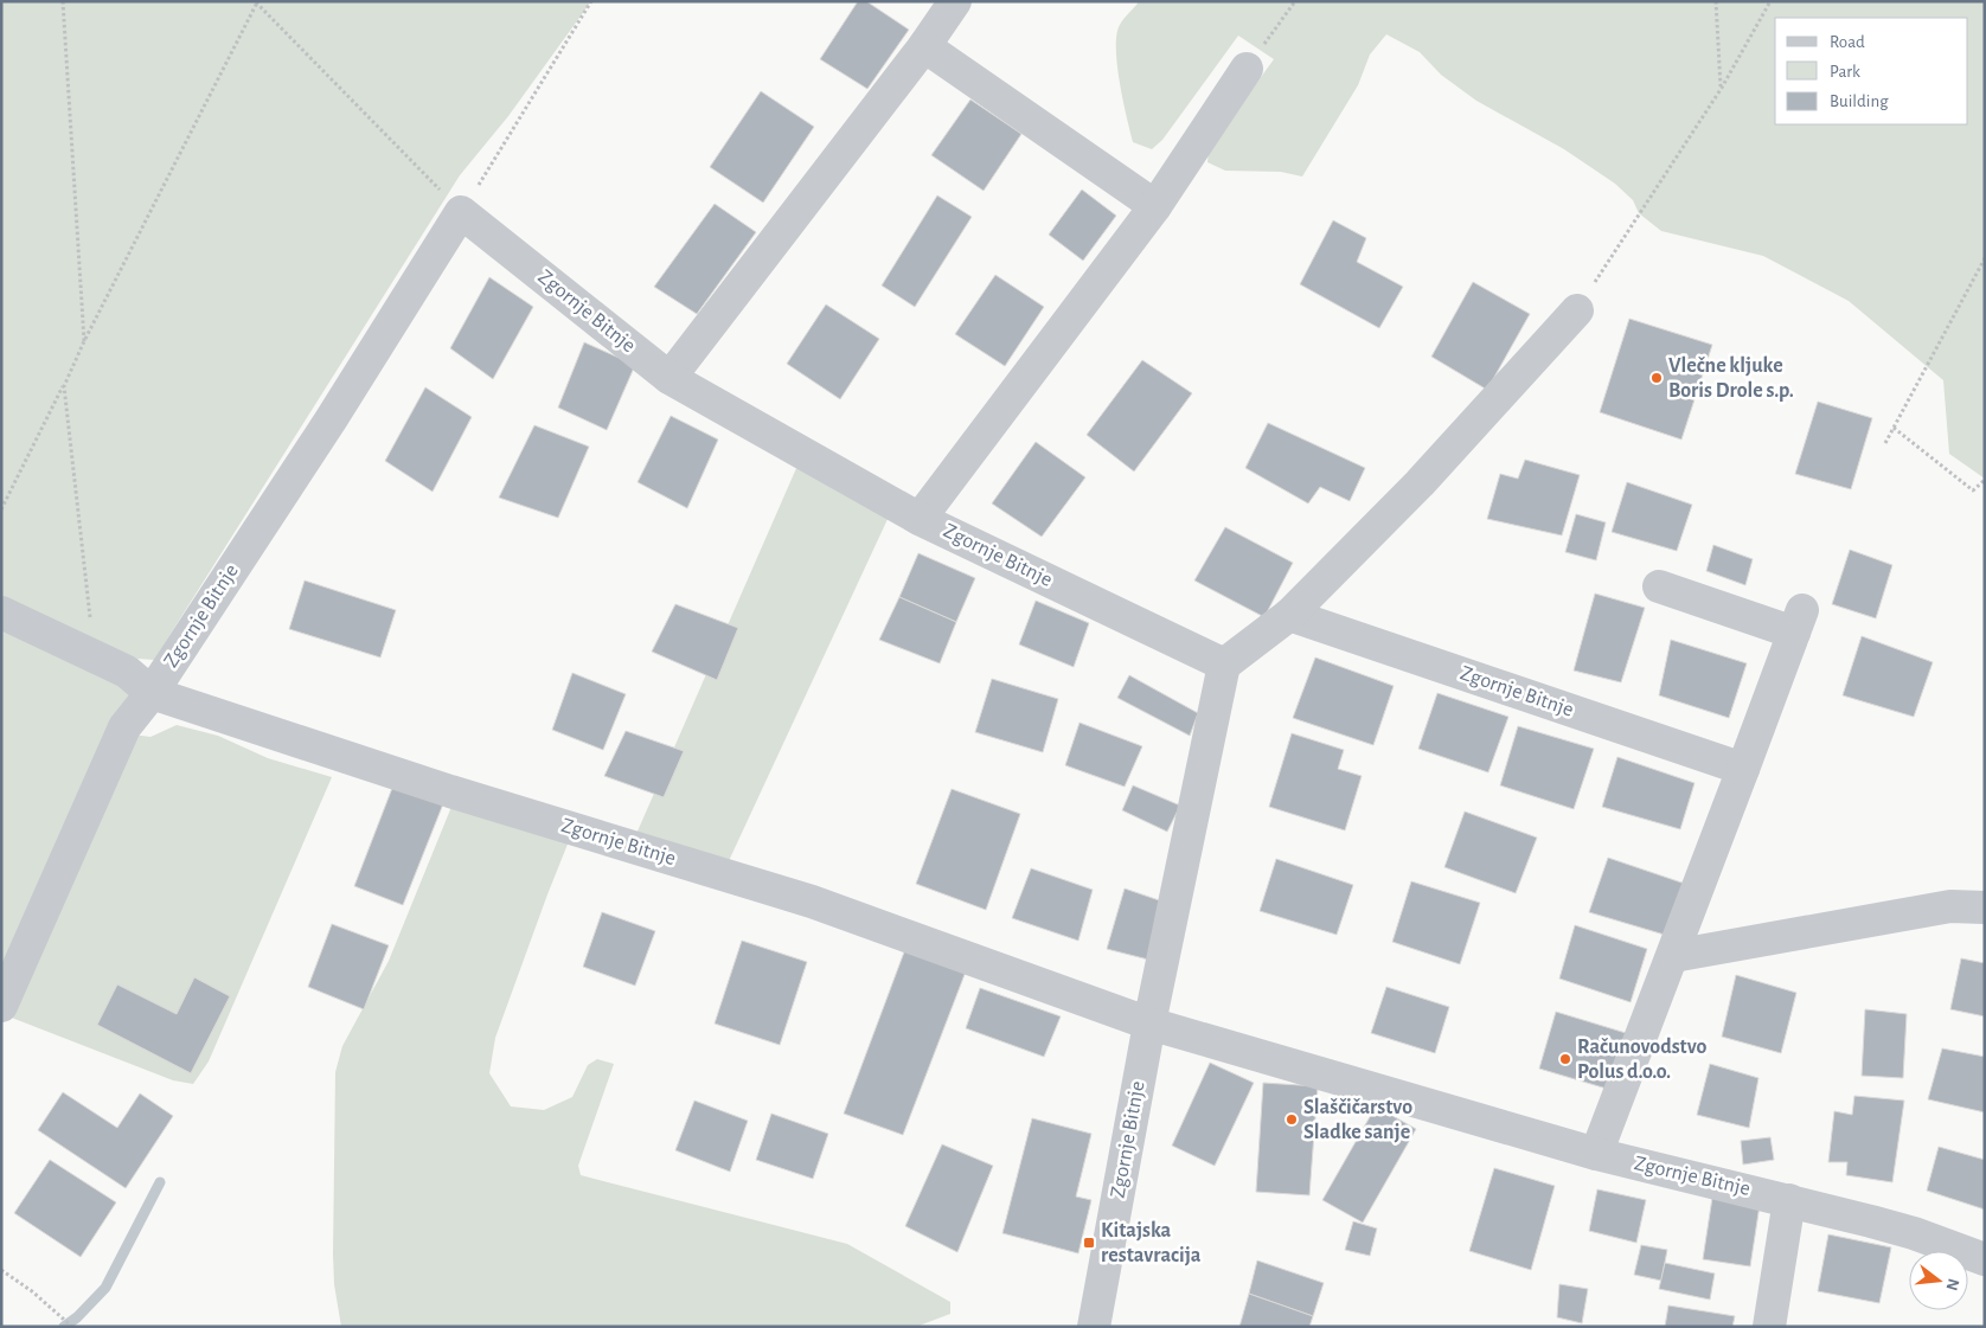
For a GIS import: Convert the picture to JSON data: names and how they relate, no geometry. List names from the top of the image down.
{
  "streets": {
    "street": ["Zgornje Bitnje"]
  },
  "places": {
    "other": ["Vlečne kljuke Boris Drole s.p.", "Računovodstvo Polus d.o.o.", "Slaščičarstvo Sladke sanje"],
    "transit": ["Kitajska restavracija"]
  },
  "legend": ["Road", "Park", "Building"],
  "north": "right"
}
